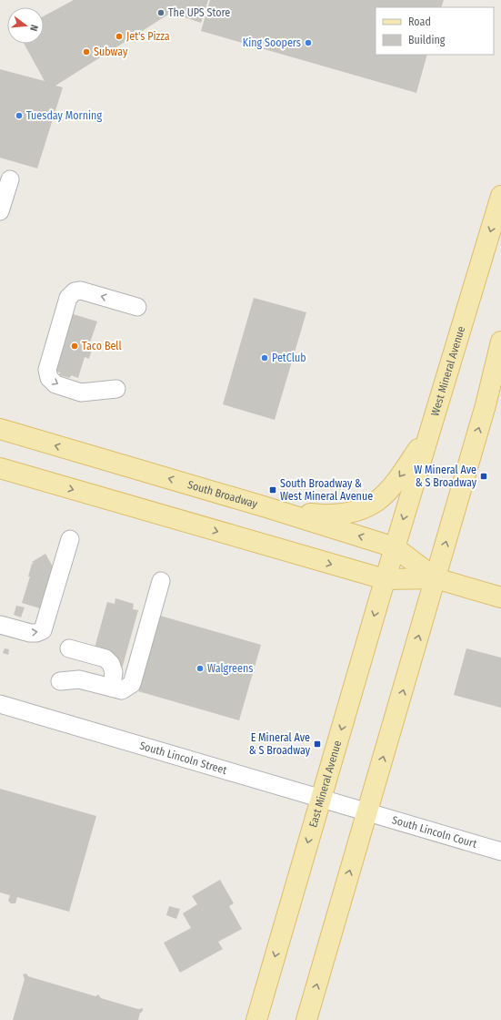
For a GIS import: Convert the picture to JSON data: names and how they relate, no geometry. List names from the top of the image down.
{
  "streets": {
    "main road": ["West Mineral Avenue", "South Broadway", "East Mineral Avenue"],
    "street": ["South Lincoln Street", "South Lincoln Court"]
  },
  "crossings": [
    ["West Mineral Avenue", "South Broadway"],
    ["West Mineral Avenue", "East Mineral Avenue"],
    ["South Broadway", "East Mineral Avenue"],
    ["South Lincoln Street", "East Mineral Avenue"],
    ["South Lincoln Street", "South Lincoln Court"]
  ],
  "places": {
    "other": [
      "The UPS Store",
      "Jet's Pizza",
      "King Soopers",
      "Subway",
      "Tuesday Morning",
      "Taco Bell",
      "PetClub",
      "Walgreens"
    ],
    "transit": ["W Mineral Ave & S Broadway", "South Broadway & West Mineral Avenue", "E Mineral Ave & S Broadway"]
  },
  "legend": ["Road", "Building"],
  "north": "right"
}
